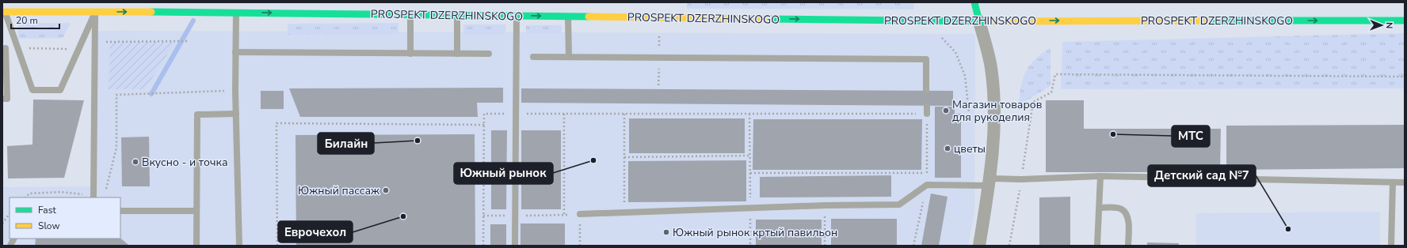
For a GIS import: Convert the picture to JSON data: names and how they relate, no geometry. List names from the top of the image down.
{
  "streets": {
    "street": ["PROSPEKT DZERZHINSKOGO"]
  },
  "one_way": ["PROSPEKT DZERZHINSKOGO"],
  "places": [
    "Магазин товаров для рукоделия",
    "МТС",
    "Билайн",
    "цветы",
    "Южный рынок",
    "Вкусно - и точка",
    "Южный пассаж",
    "Еврочехол",
    "Детский сад №7",
    "Южный рынок кртый павильон"
  ],
  "legend": ["Fast", "Slow"],
  "scale_bar": "20 m",
  "north": "right"
}
